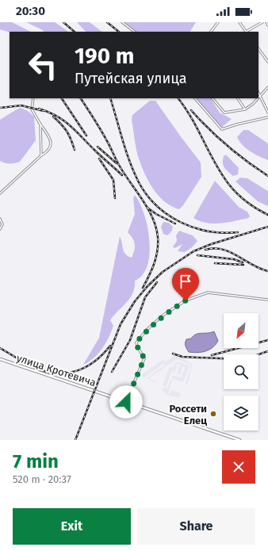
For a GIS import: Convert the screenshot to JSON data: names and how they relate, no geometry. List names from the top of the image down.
{
  "streets": {
    "street": ["улица Кротевича"]
  },
  "places": ["Россети Елец"],
  "north": "bottom left",
  "page": {
    "status": "20:30",
    "turn": ["190 m", "Путейская улица"],
    "heading": ["7 min", "520 m · 20:37"],
    "buttons": ["Exit", "Share"]
  }
}
